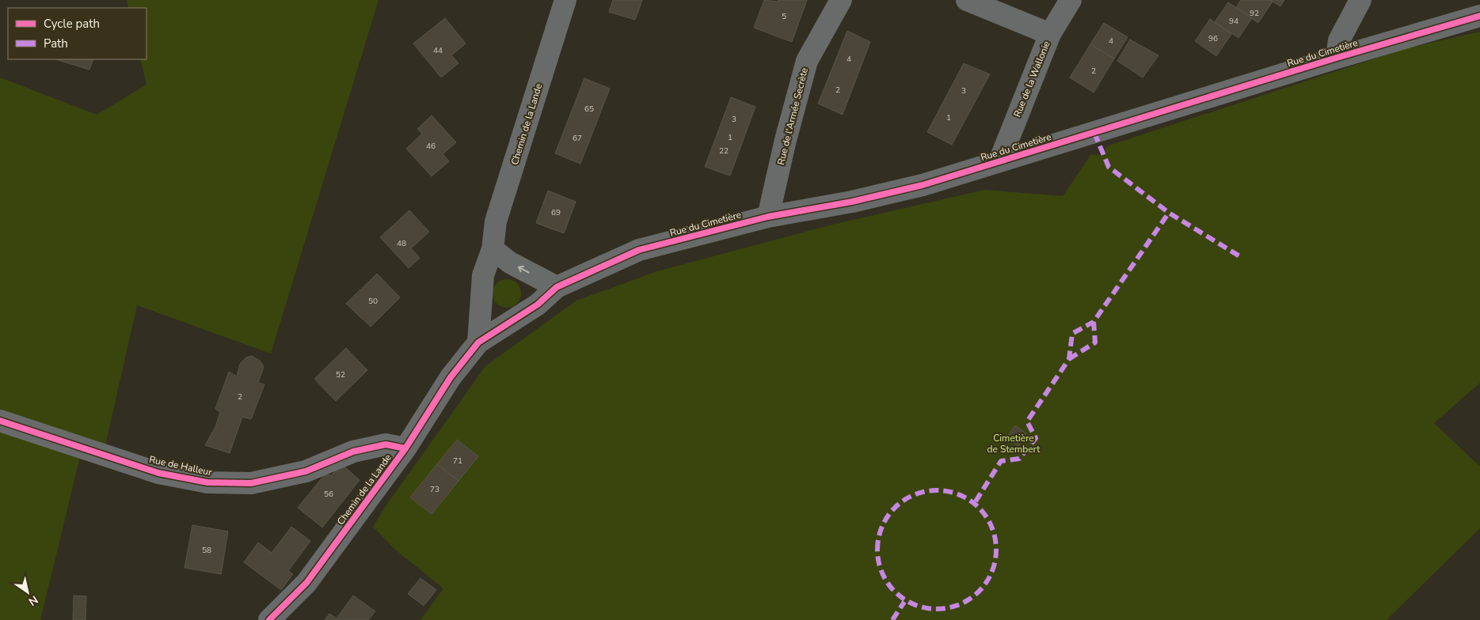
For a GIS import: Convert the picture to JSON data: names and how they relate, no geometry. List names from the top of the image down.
{
  "streets": {
    "street": [
      "Rue du Cimetière",
      "Rue de la Wallonie",
      "Rue de l'Armée Secrète",
      "Chemin de la Lande",
      "Rue de Halleur"
    ]
  },
  "crossings": [
    ["Rue du Cimetière", "Rue de la Wallonie"],
    ["Rue du Cimetière", "Rue de l'Armée Secrète"],
    ["Rue du Cimetière", "Chemin de la Lande"],
    ["Chemin de la Lande", "Rue de Halleur"]
  ],
  "parks": ["Cimetière de Stembert"],
  "house_numbers": [
    "92",
    "5",
    "94",
    "96",
    "4",
    "44",
    "4",
    "2",
    "2",
    "3",
    "65",
    "1",
    "3",
    "1",
    "67",
    "46",
    "22",
    "69",
    "48",
    "50",
    "52",
    "2",
    "71",
    "73",
    "56",
    "58"
  ],
  "legend": ["Cycle path", "Path"],
  "north": "bottom right"
}
